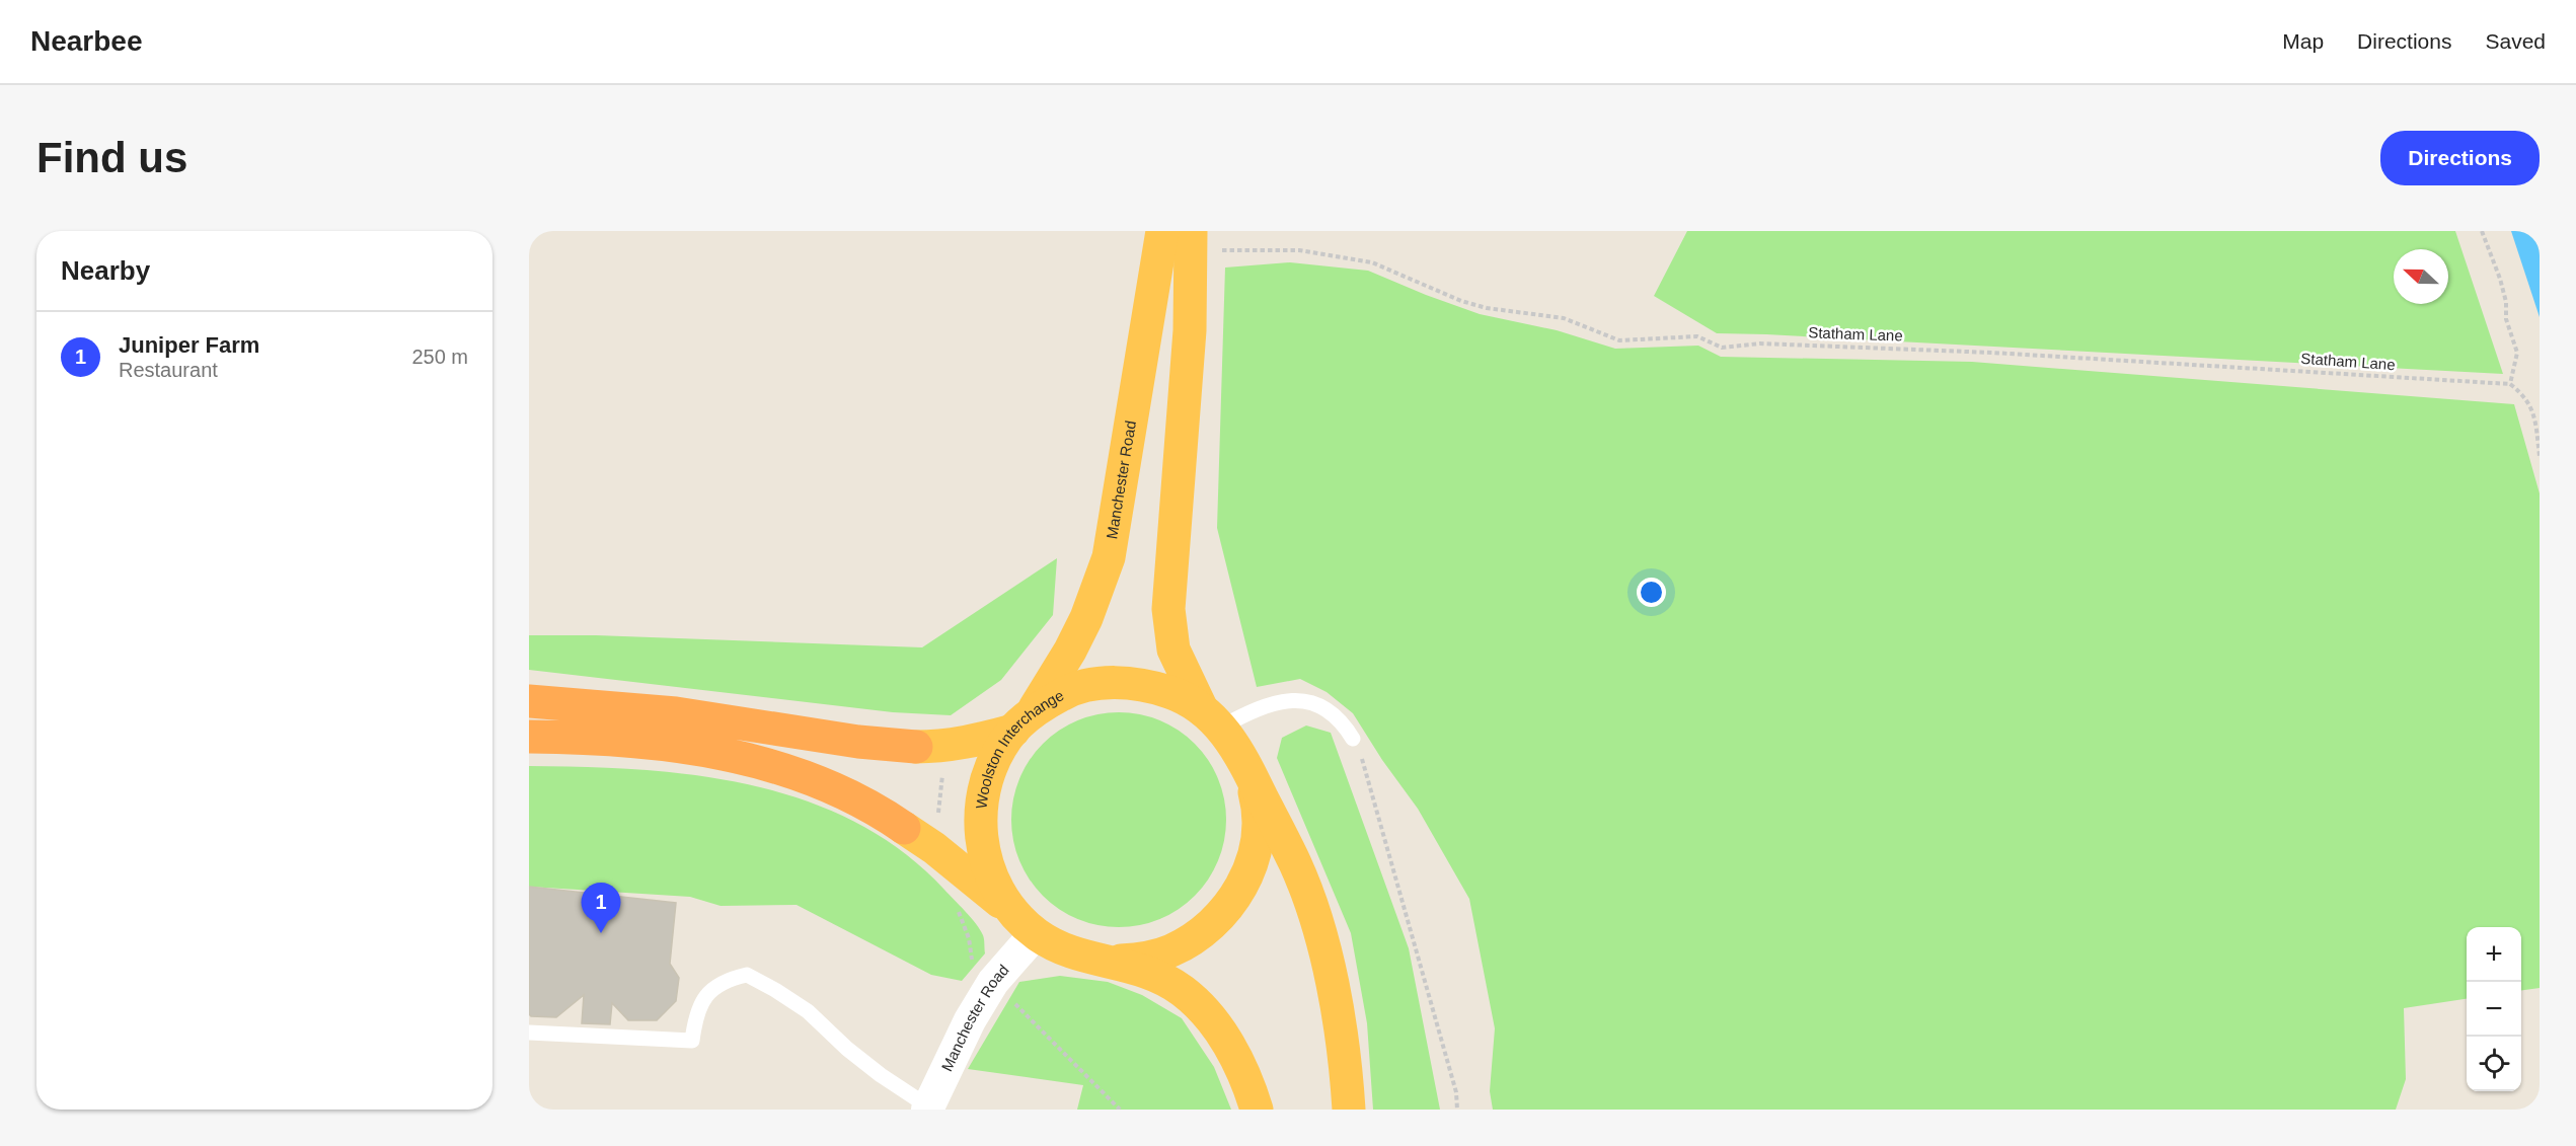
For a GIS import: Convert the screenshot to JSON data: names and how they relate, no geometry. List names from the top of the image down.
{
  "streets": {
    "highway": ["Manchester Road", "Woolston Interchange"],
    "path": ["Statham Lane"]
  },
  "crossings": [
    ["Manchester Road", "Woolston Interchange"]
  ],
  "north": "left",
  "page": {
    "header": "Nearbee",
    "nav": ["Map", "Directions", "Saved"],
    "buttons": "Directions",
    "title": "Find us",
    "heading": "Nearby",
    "list": [
      {
        "mark": "1",
        "name": "Juniper Farm",
        "note": "Restaurant",
        "value": "250 m"
      }
    ],
    "pins": "1",
    "map_buttons": ["+", "−"]
  }
}
